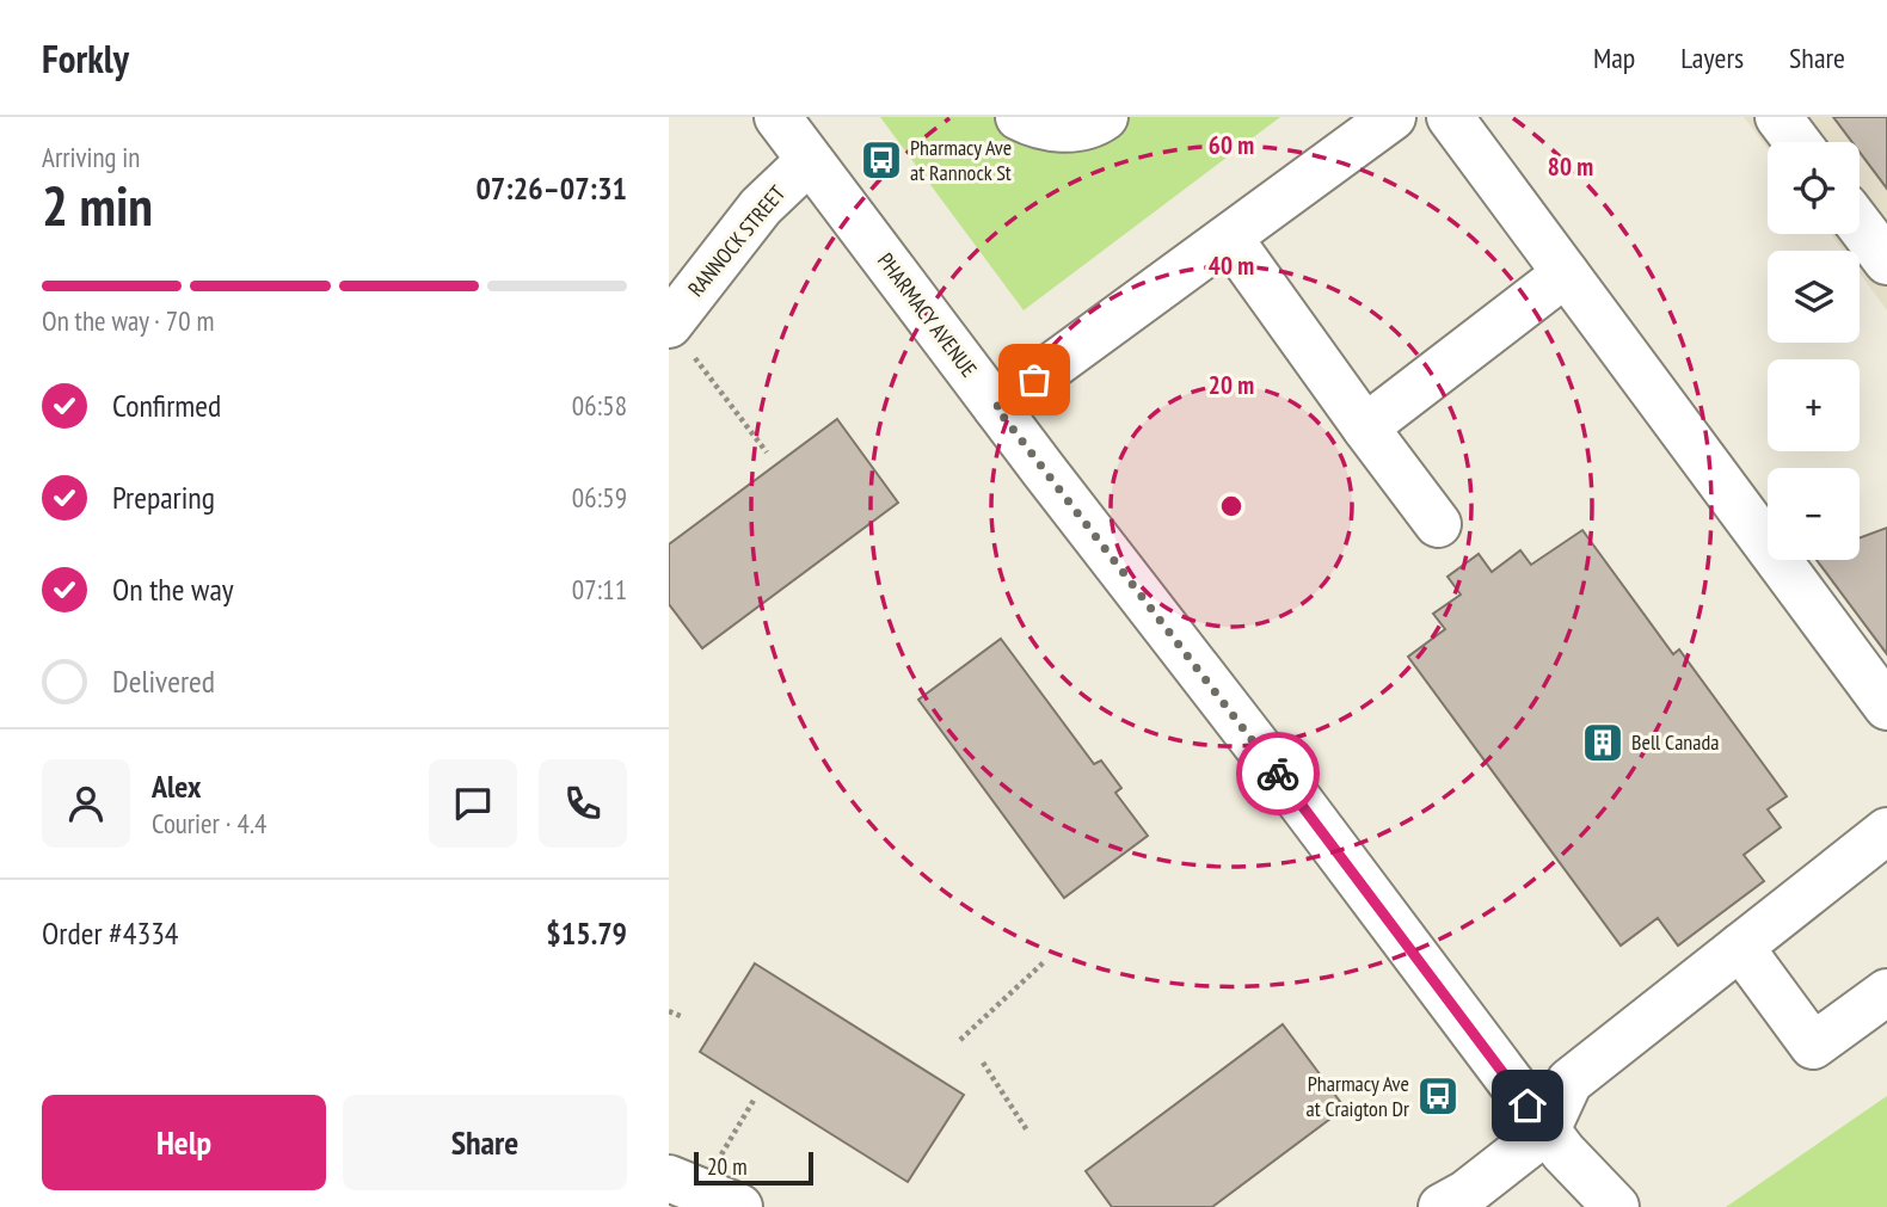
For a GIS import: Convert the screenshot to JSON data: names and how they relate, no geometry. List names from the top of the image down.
{
  "streets": {
    "street": ["RANNOCK STREET", "PHARMACY AVENUE"]
  },
  "crossings": [
    ["RANNOCK STREET", "PHARMACY AVENUE"]
  ],
  "places": {
    "bus stop": ["Pharmacy Ave at Rannock St", "Pharmacy Ave at Craigton Dr"],
    "building": ["Bell Canada"]
  },
  "scale_bar": "20 m",
  "page": {
    "header": "Forkly",
    "nav": ["Map", "Layers", "Share"],
    "heading": ["2 min", "Arriving in", "07:26–07:31"],
    "panel": [
      "Alex",
      "Courier · 4.4",
      "Order #4334",
      "$15.79"
    ],
    "map_buttons": ["+", "−"],
    "bar": "On the way · 70 m",
    "list": [
      ["Confirmed", "06:58"],
      ["Preparing", "06:59"],
      ["On the way", "07:11"],
      "Delivered"
    ],
    "buttons": ["Help", "Share"],
    "scale": "20 m"
  },
  "rings": [
    "60 m",
    "80 m",
    "40 m",
    "20 m"
  ]
}
